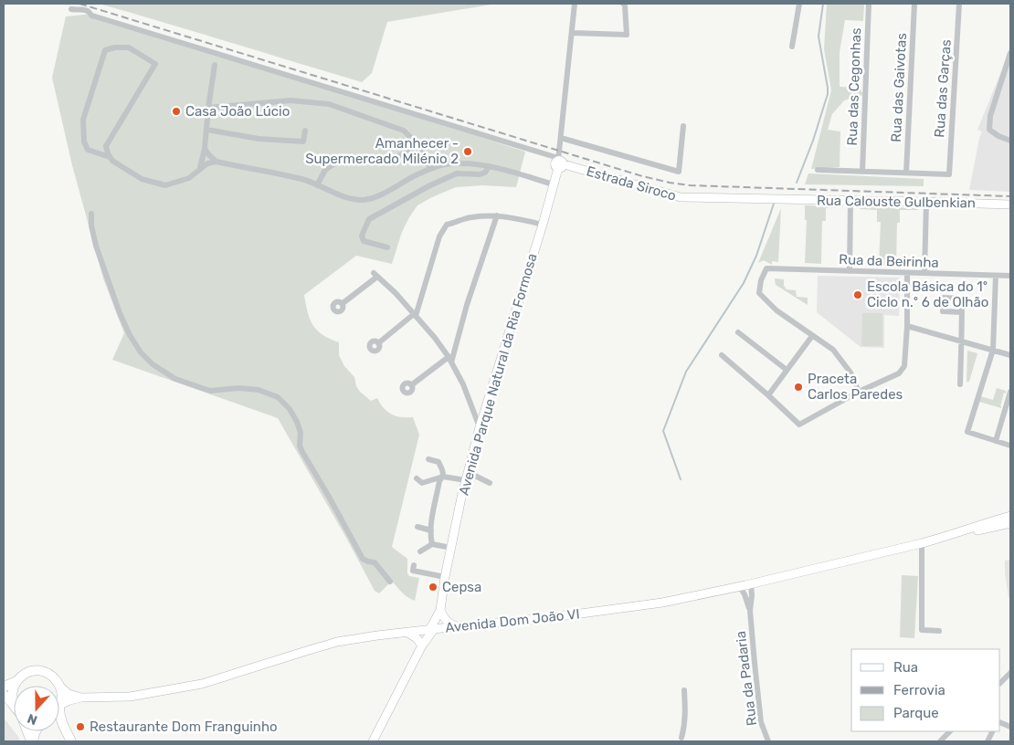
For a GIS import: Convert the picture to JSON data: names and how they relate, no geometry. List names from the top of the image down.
{
  "streets": {
    "street": [
      "Rua das Cegonhas",
      "Rua das Gaivotas",
      "Rua das Garças",
      "Estrada Siroco",
      "Rua Calouste Gulbenkian",
      "Rua da Beirinha",
      "Avenida Parque Natural da Ria Formosa",
      "Avenida Dom João VI",
      "Rua da Padaria"
    ]
  },
  "crossings": [
    ["Rua das Gaivotas", "Rua das Garças"],
    ["Estrada Siroco", "Rua Calouste Gulbenkian"],
    ["Estrada Siroco", "Avenida Parque Natural da Ria Formosa"],
    ["Avenida Parque Natural da Ria Formosa", "Avenida Dom João VI"]
  ],
  "places": [
    "Casa João Lúcio",
    "Amanhecer - Supermercado Milénio 2",
    "Escola Básica do 1º Ciclo n.º 6 de Olhão",
    "Praceta Carlos Paredes",
    "Cepsa",
    "Restaurante Dom Franguinho"
  ],
  "legend": ["Rua", "Ferrovia", "Parque"],
  "north": "bottom"
}
